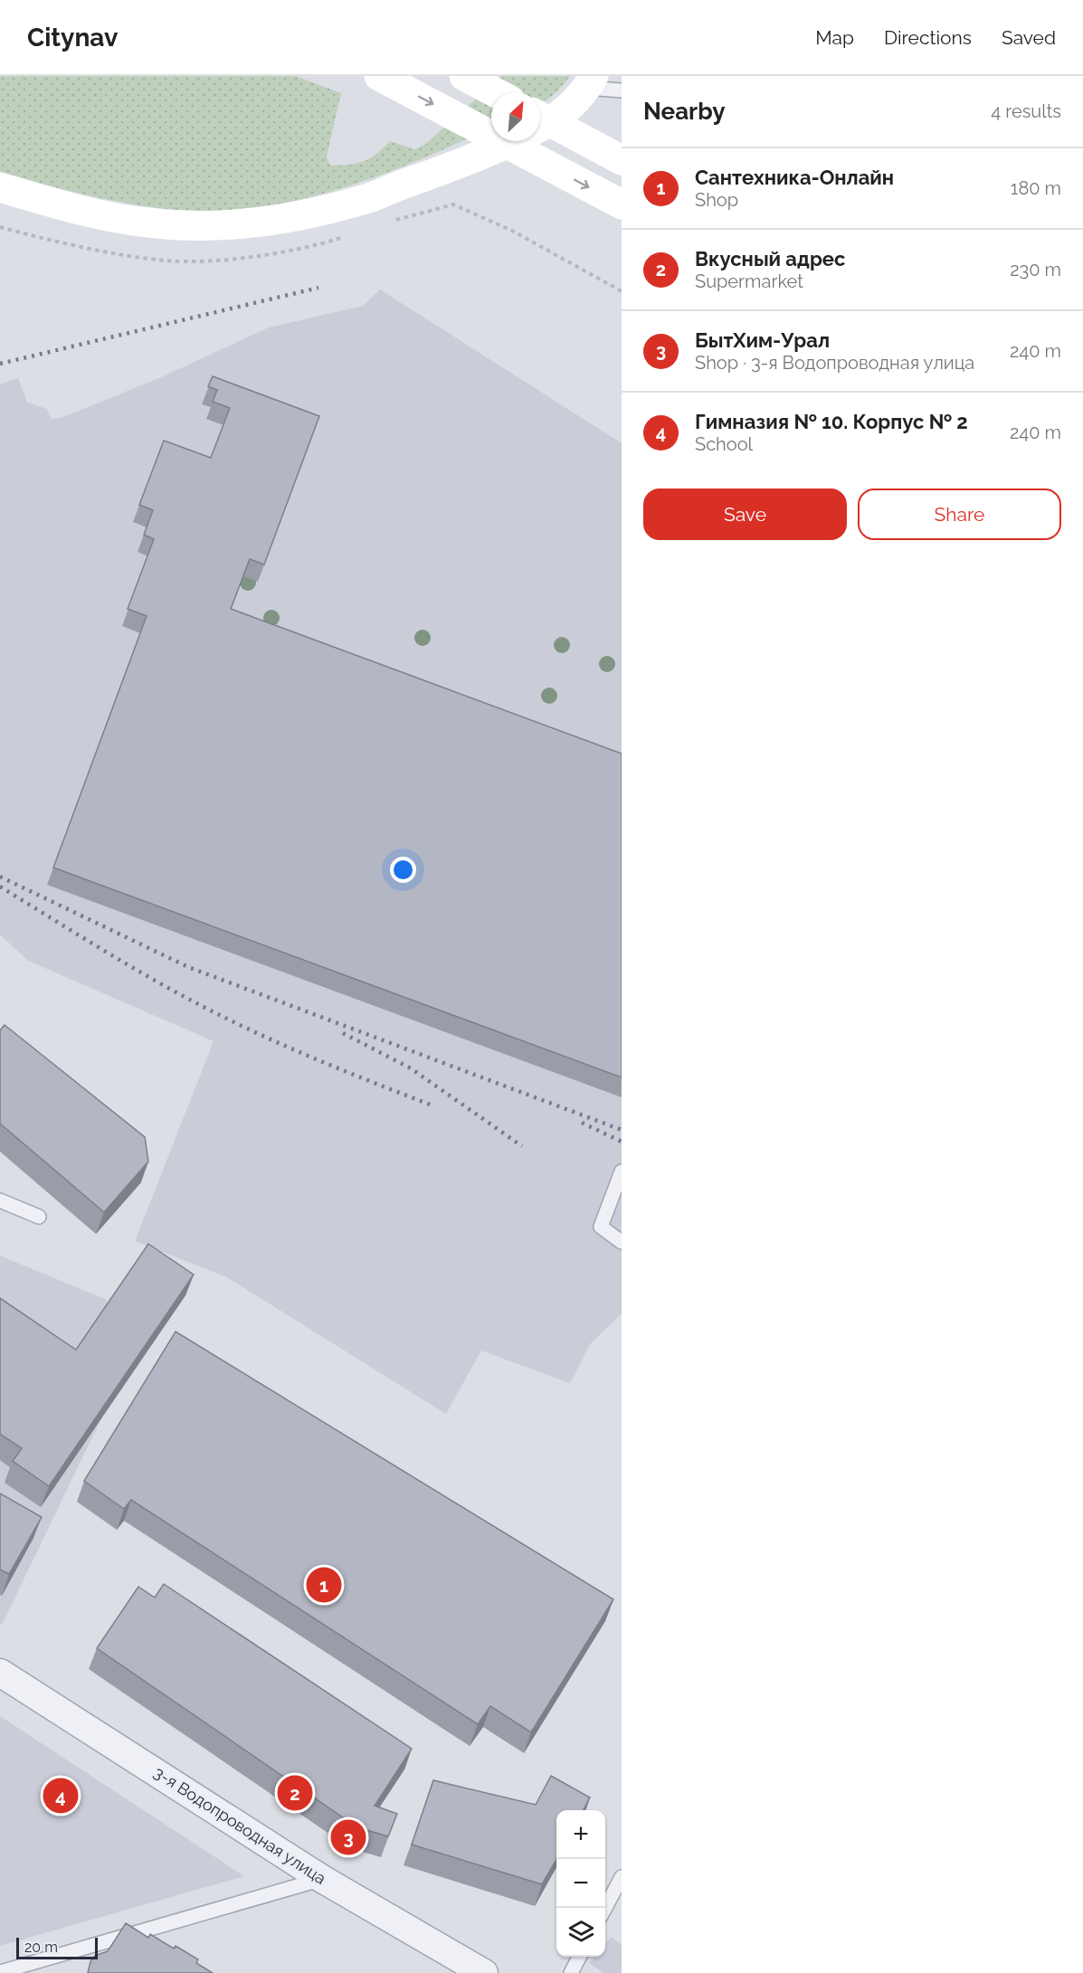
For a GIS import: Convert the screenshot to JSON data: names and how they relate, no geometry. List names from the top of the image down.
{
  "streets": {
    "street": ["3-я Водопроводная улица"]
  },
  "scale_bar": "20 m",
  "north": "top right",
  "page": {
    "header": "Citynav",
    "nav": ["Map", "Directions", "Saved"],
    "heading": ["Nearby", "4 results"],
    "list": [
      {
        "mark": "1",
        "name": "Сантехника-Онлайн",
        "note": "Shop",
        "value": "180 m"
      },
      {
        "mark": "2",
        "name": "Вкусный адрес",
        "note": "Supermarket",
        "value": "230 m"
      },
      {
        "mark": "3",
        "name": "БытХим-Урал",
        "note": "Shop · 3-я Водопроводная улица",
        "value": "240 m"
      },
      {
        "mark": "4",
        "name": "Гимназия № 10. Корпус № 2",
        "note": "School",
        "value": "240 m"
      }
    ],
    "buttons": ["Save", "Share"],
    "pins": [
      "1",
      "2",
      "4",
      "3"
    ],
    "map_buttons": ["+", "−"],
    "scale": "20 m"
  }
}
